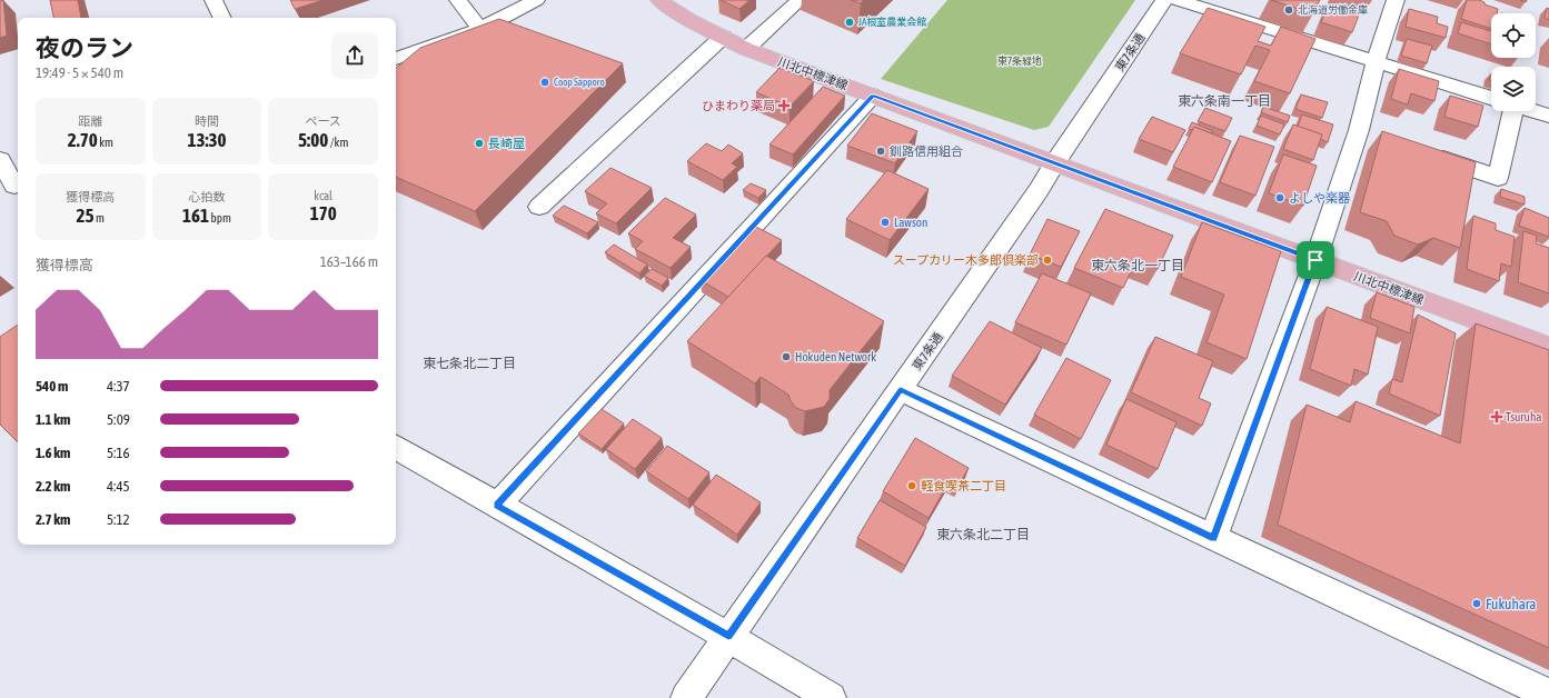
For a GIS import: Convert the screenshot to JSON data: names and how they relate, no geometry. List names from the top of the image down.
{
  "streets": {
    "main road": ["川北中標津線"],
    "street": ["東7条通"]
  },
  "crossings": [
    ["東7条通", "川北中標津線"]
  ],
  "districts": [
    "東六条南一丁目",
    "東六条北一丁目",
    "東七条北二丁目",
    "東六条北二丁目"
  ],
  "parks": ["東7条緑地"],
  "places": {
    "other": [
      "北海道労働金庫",
      "JA根室農業会館",
      "Coop Sapporo",
      "長崎屋",
      "釧路信用組合",
      "よしや楽器",
      "Lawson",
      "スープカリー木多郎倶楽部",
      "Hokuden Network",
      "軽食喫茶二丁目",
      "Fukuhara"
    ],
    "health": ["ひまわり薬局", "Tsuruha"]
  },
  "page": {
    "heading": ["夜のラン", "19:49 · 5 × 540 m"],
    "stats": [
      ["距離", "2.70 km"],
      ["時間", "13:30"],
      ["ペース", "5:00 /km"],
      ["獲得標高", "25 m"],
      ["心拍数", "161 bpm"],
      ["kcal", "170"]
    ],
    "chart": ["獲得標高", "163–166 m"],
    "list": [
      {
        "name": "540 m",
        "note": "4:37"
      },
      {
        "name": "1.1 km",
        "note": "5:09"
      },
      {
        "name": "1.6 km",
        "note": "5:16"
      },
      {
        "name": "2.2 km",
        "note": "4:45"
      },
      {
        "name": "2.7 km",
        "note": "5:12"
      }
    ]
  }
}
